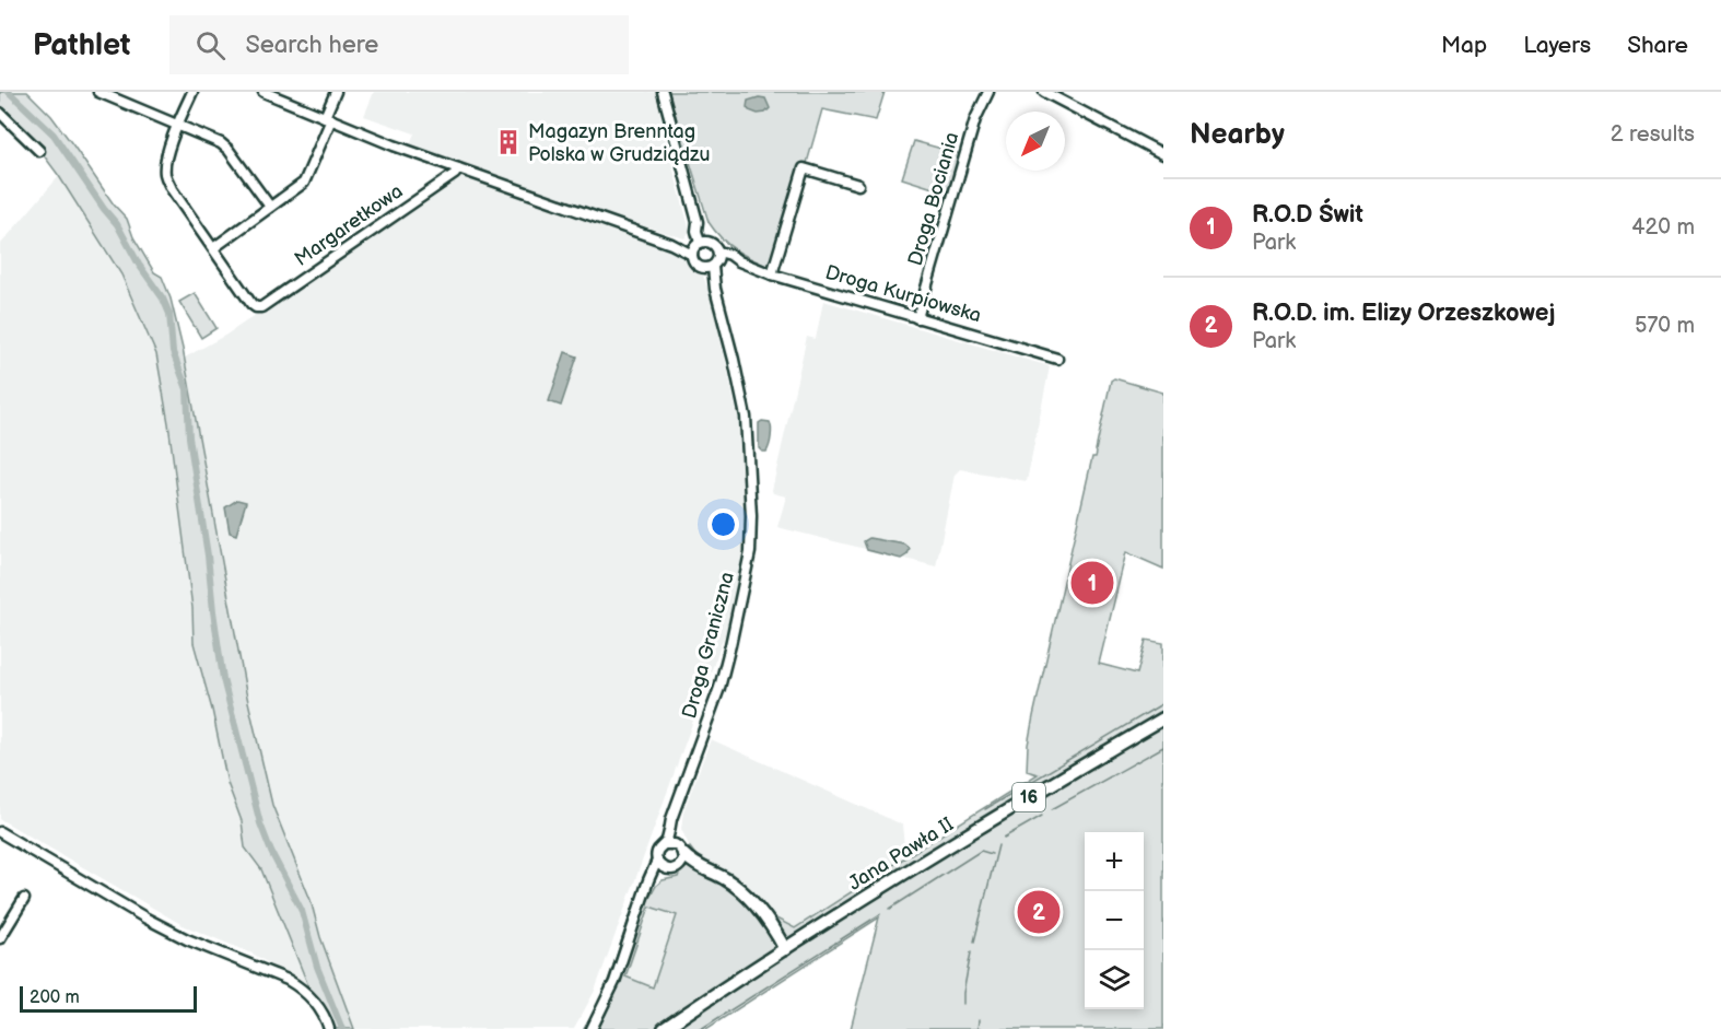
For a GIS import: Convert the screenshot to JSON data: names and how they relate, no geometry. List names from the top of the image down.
{
  "streets": {
    "main road": ["16", "Jana Pawła II"],
    "street": [
      "Droga Bociania",
      "Margaretkowa",
      "Droga Kurpiowska",
      "Droga Graniczna"
    ]
  },
  "crossings": [
    ["Droga Bociania", "Droga Kurpiowska"],
    ["Droga Kurpiowska", "Droga Graniczna"]
  ],
  "places": {
    "building": ["Magazyn Brenntag Polska w Grudziądzu"]
  },
  "scale_bar": "200 m",
  "north": "bottom left",
  "page": {
    "header": "Pathlet",
    "search": "Search here",
    "nav": ["Map", "Layers", "Share"],
    "heading": ["Nearby", "2 results"],
    "list": [
      {
        "mark": "1",
        "name": "R.O.D Świt",
        "note": "Park",
        "value": "420 m"
      },
      {
        "mark": "2",
        "name": "R.O.D. im. Elizy Orzeszkowej",
        "note": "Park",
        "value": "570 m"
      }
    ],
    "pins": ["1", "2"],
    "map_buttons": ["+", "−"],
    "scale": "200 m"
  }
}
